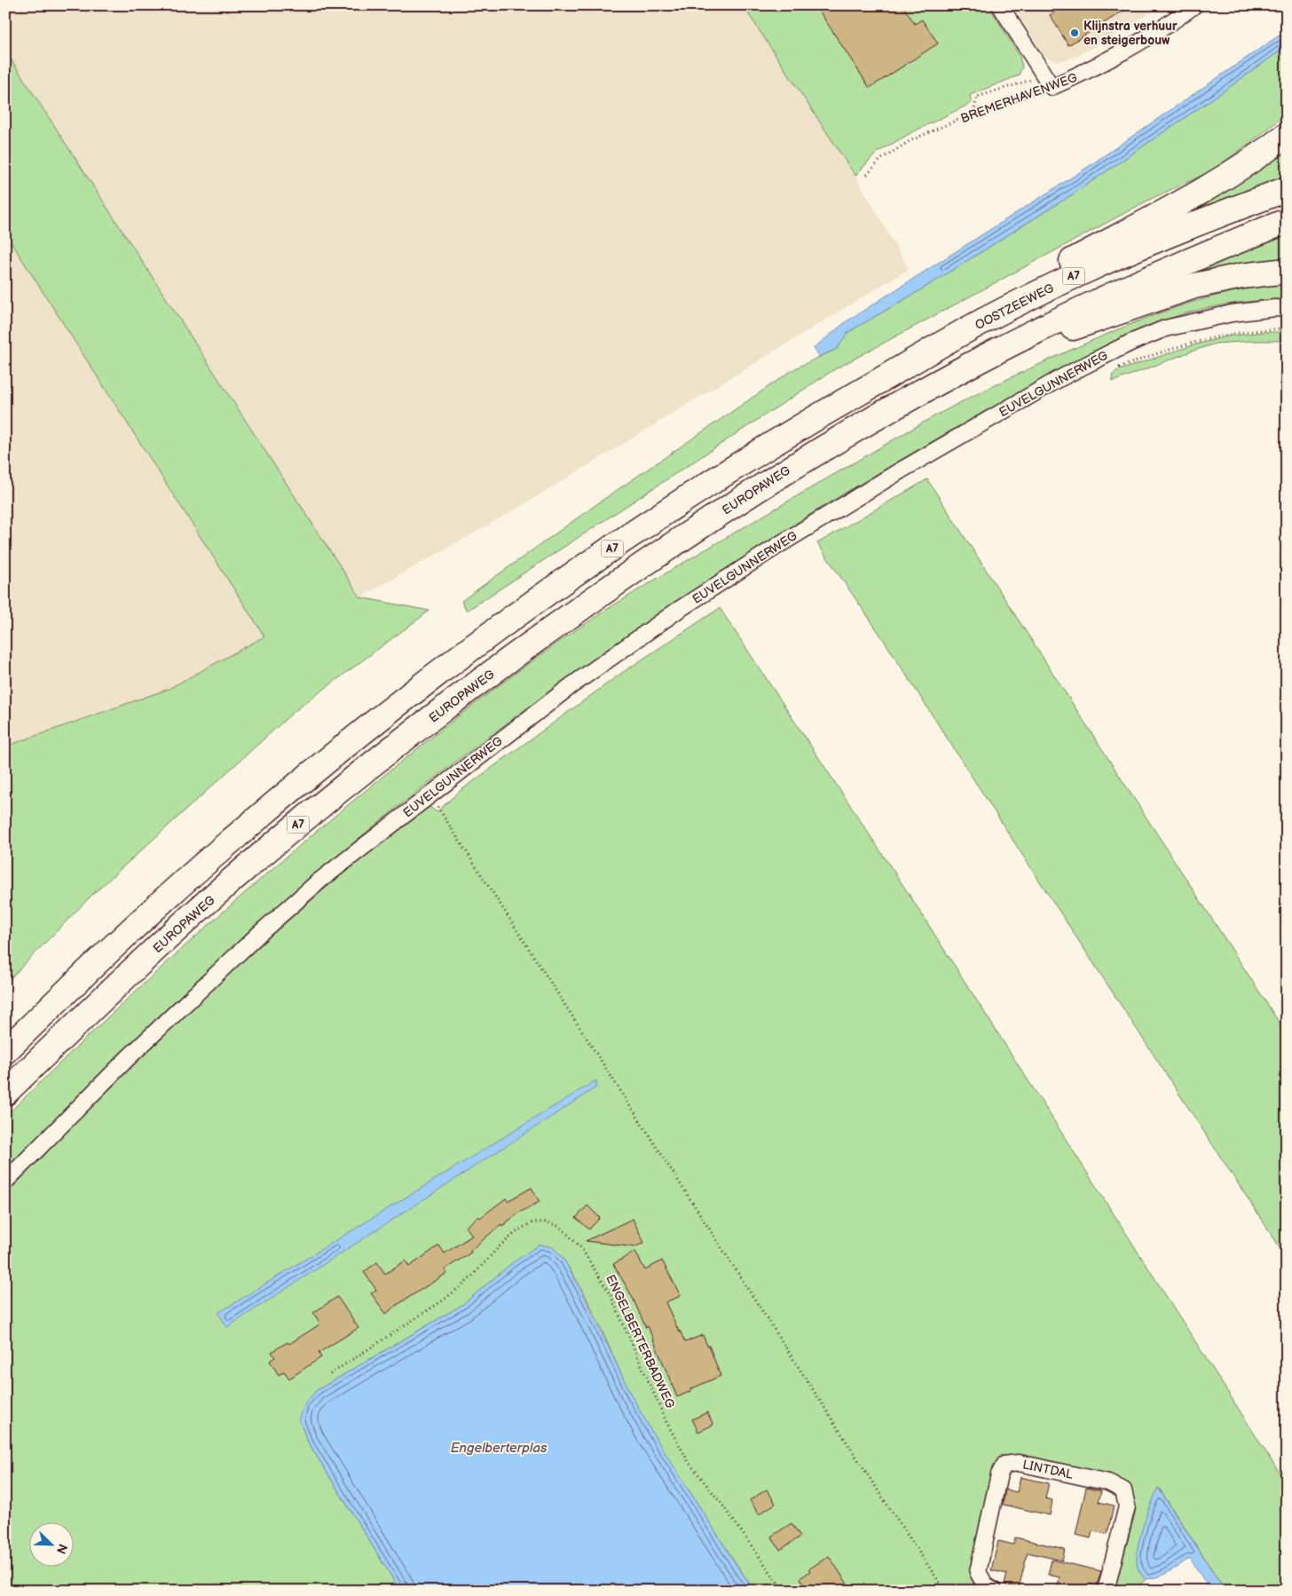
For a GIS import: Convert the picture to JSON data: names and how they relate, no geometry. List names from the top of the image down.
{
  "streets": {
    "highway": ["A7", "OOSTZEEWEG", "EUROPAWEG"],
    "street": ["BREMERHAVENWEG", "EUVELGUNNERWEG", "LINTDAL"],
    "path": ["ENGELBERTERBADWEG"]
  },
  "crossings": [
    ["A7", "OOSTZEEWEG"],
    ["A7", "EUROPAWEG"]
  ],
  "water": ["Engelberterplas"],
  "places": ["Klijnstra verhuur en steigerbouw"],
  "north": "bottom right"
}
